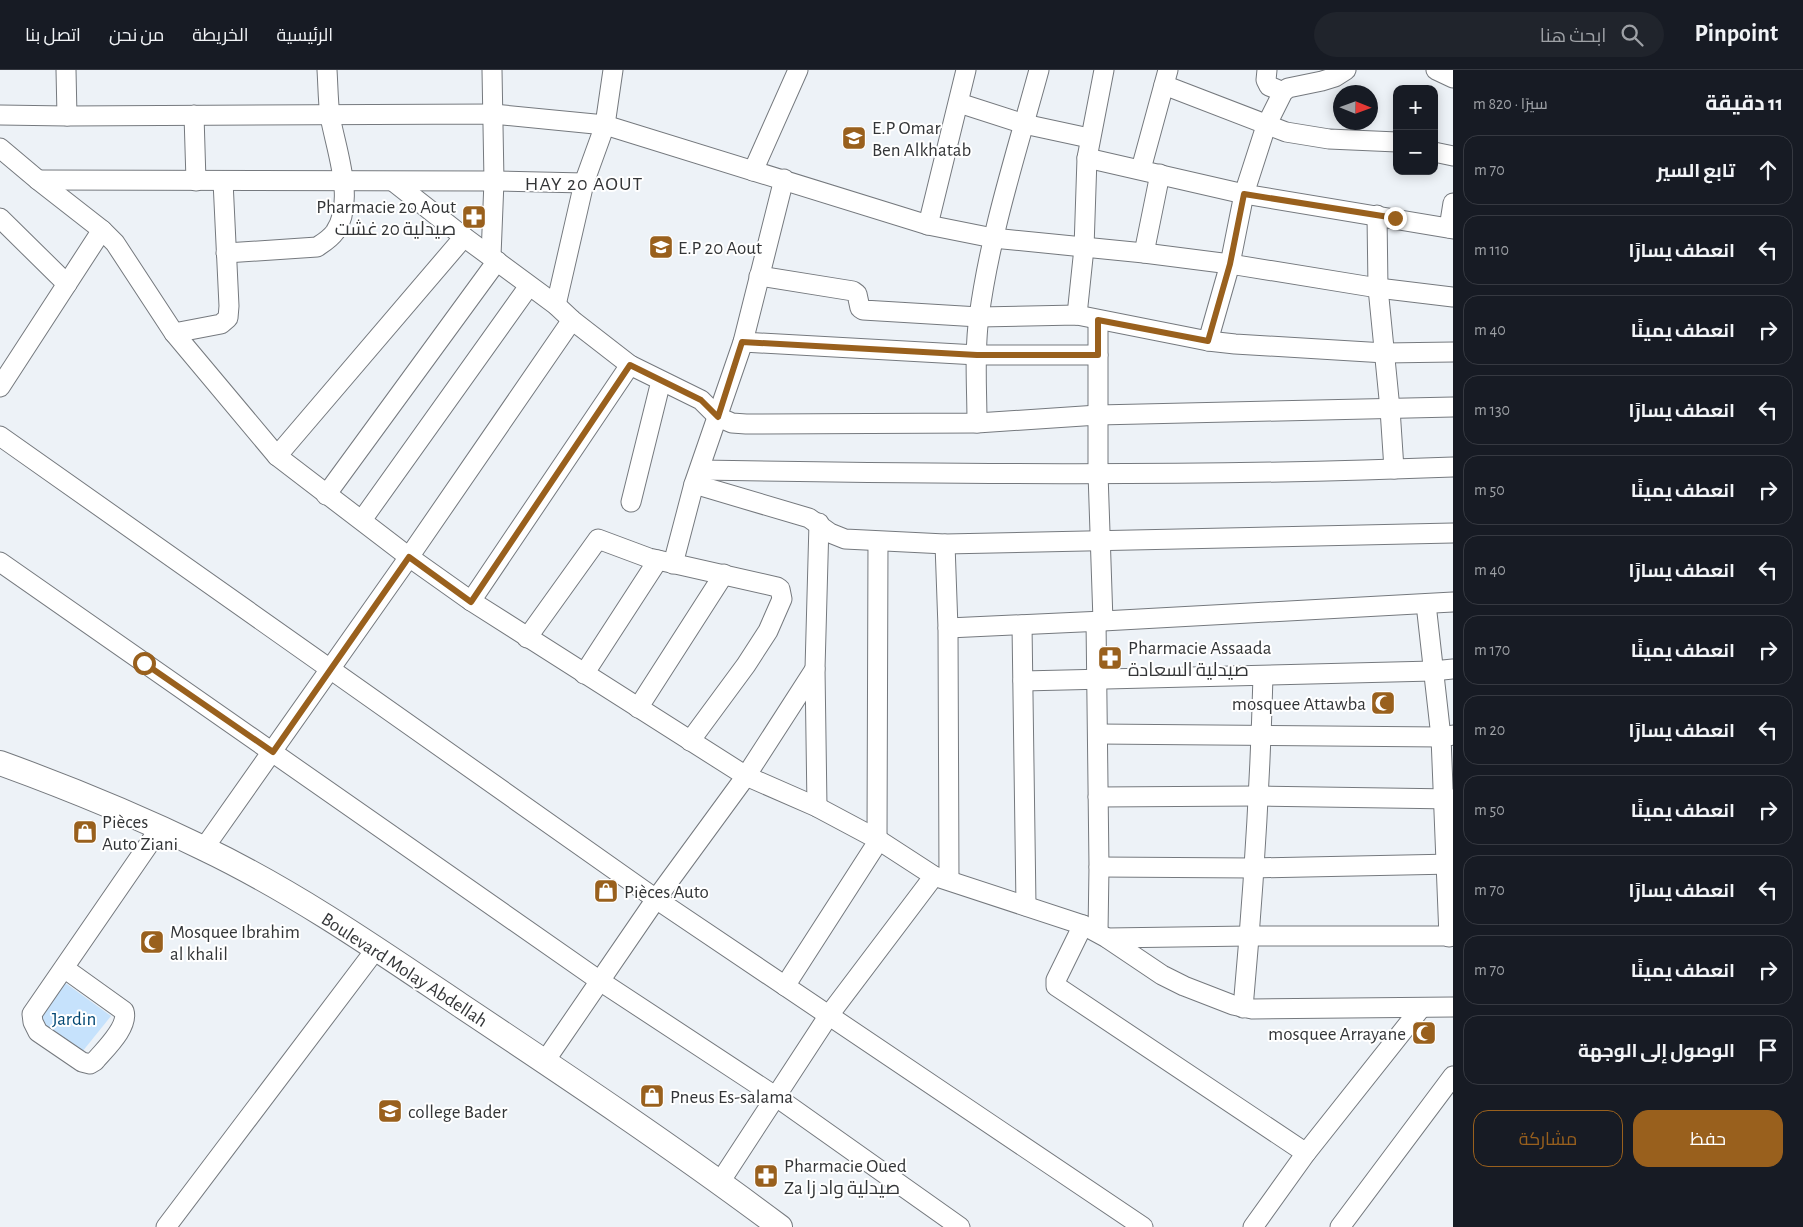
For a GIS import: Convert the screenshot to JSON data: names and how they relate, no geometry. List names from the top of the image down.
{
  "streets": {
    "main road": ["Boulevard Molay Abdellah"]
  },
  "districts": ["HAY 20 AOUT"],
  "parks": ["Jardin"],
  "places": {
    "school or university": ["E.P Omar Ben Alkhatab", "E.P 20 Aout", "college Bader"],
    "pharmacy": ["Pharmacie 20 Aout صيدلية 20 غشت", "Pharmacie Assaada صيدلية السعادة", "Pharmacie Oued Za صيدلية واد زا"],
    "mosque": ["mosquee Attawba", "Mosquee Ibrahim al khalil", "mosquee Arrayane"],
    "shop": ["Pièces Auto Ziani", "Pièces Auto", "Pneus Es-salama"]
  },
  "north": "right",
  "page": {
    "header": "Pinpoint",
    "search": "ابحث هنا",
    "nav": [
      "الرئيسية",
      "الخريطة",
      "من نحن",
      "اتصل بنا"
    ],
    "heading": ["11 دقيقة", "سيرًا · 820 m"],
    "map_buttons": ["+", "−"],
    "list": [
      ["تابع السير", "70 m"],
      ["انعطف يسارًا", "110 m"],
      ["انعطف يمينًا", "40 m"],
      ["انعطف يسارًا", "130 m"],
      ["انعطف يمينًا", "50 m"],
      ["انعطف يسارًا", "40 m"],
      ["انعطف يمينًا", "170 m"],
      ["انعطف يسارًا", "20 m"],
      ["انعطف يمينًا", "50 m"],
      ["انعطف يسارًا", "70 m"],
      ["انعطف يمينًا", "70 m"],
      "الوصول إلى الوجهة"
    ],
    "buttons": ["حفظ", "مشاركة"]
  }
}
